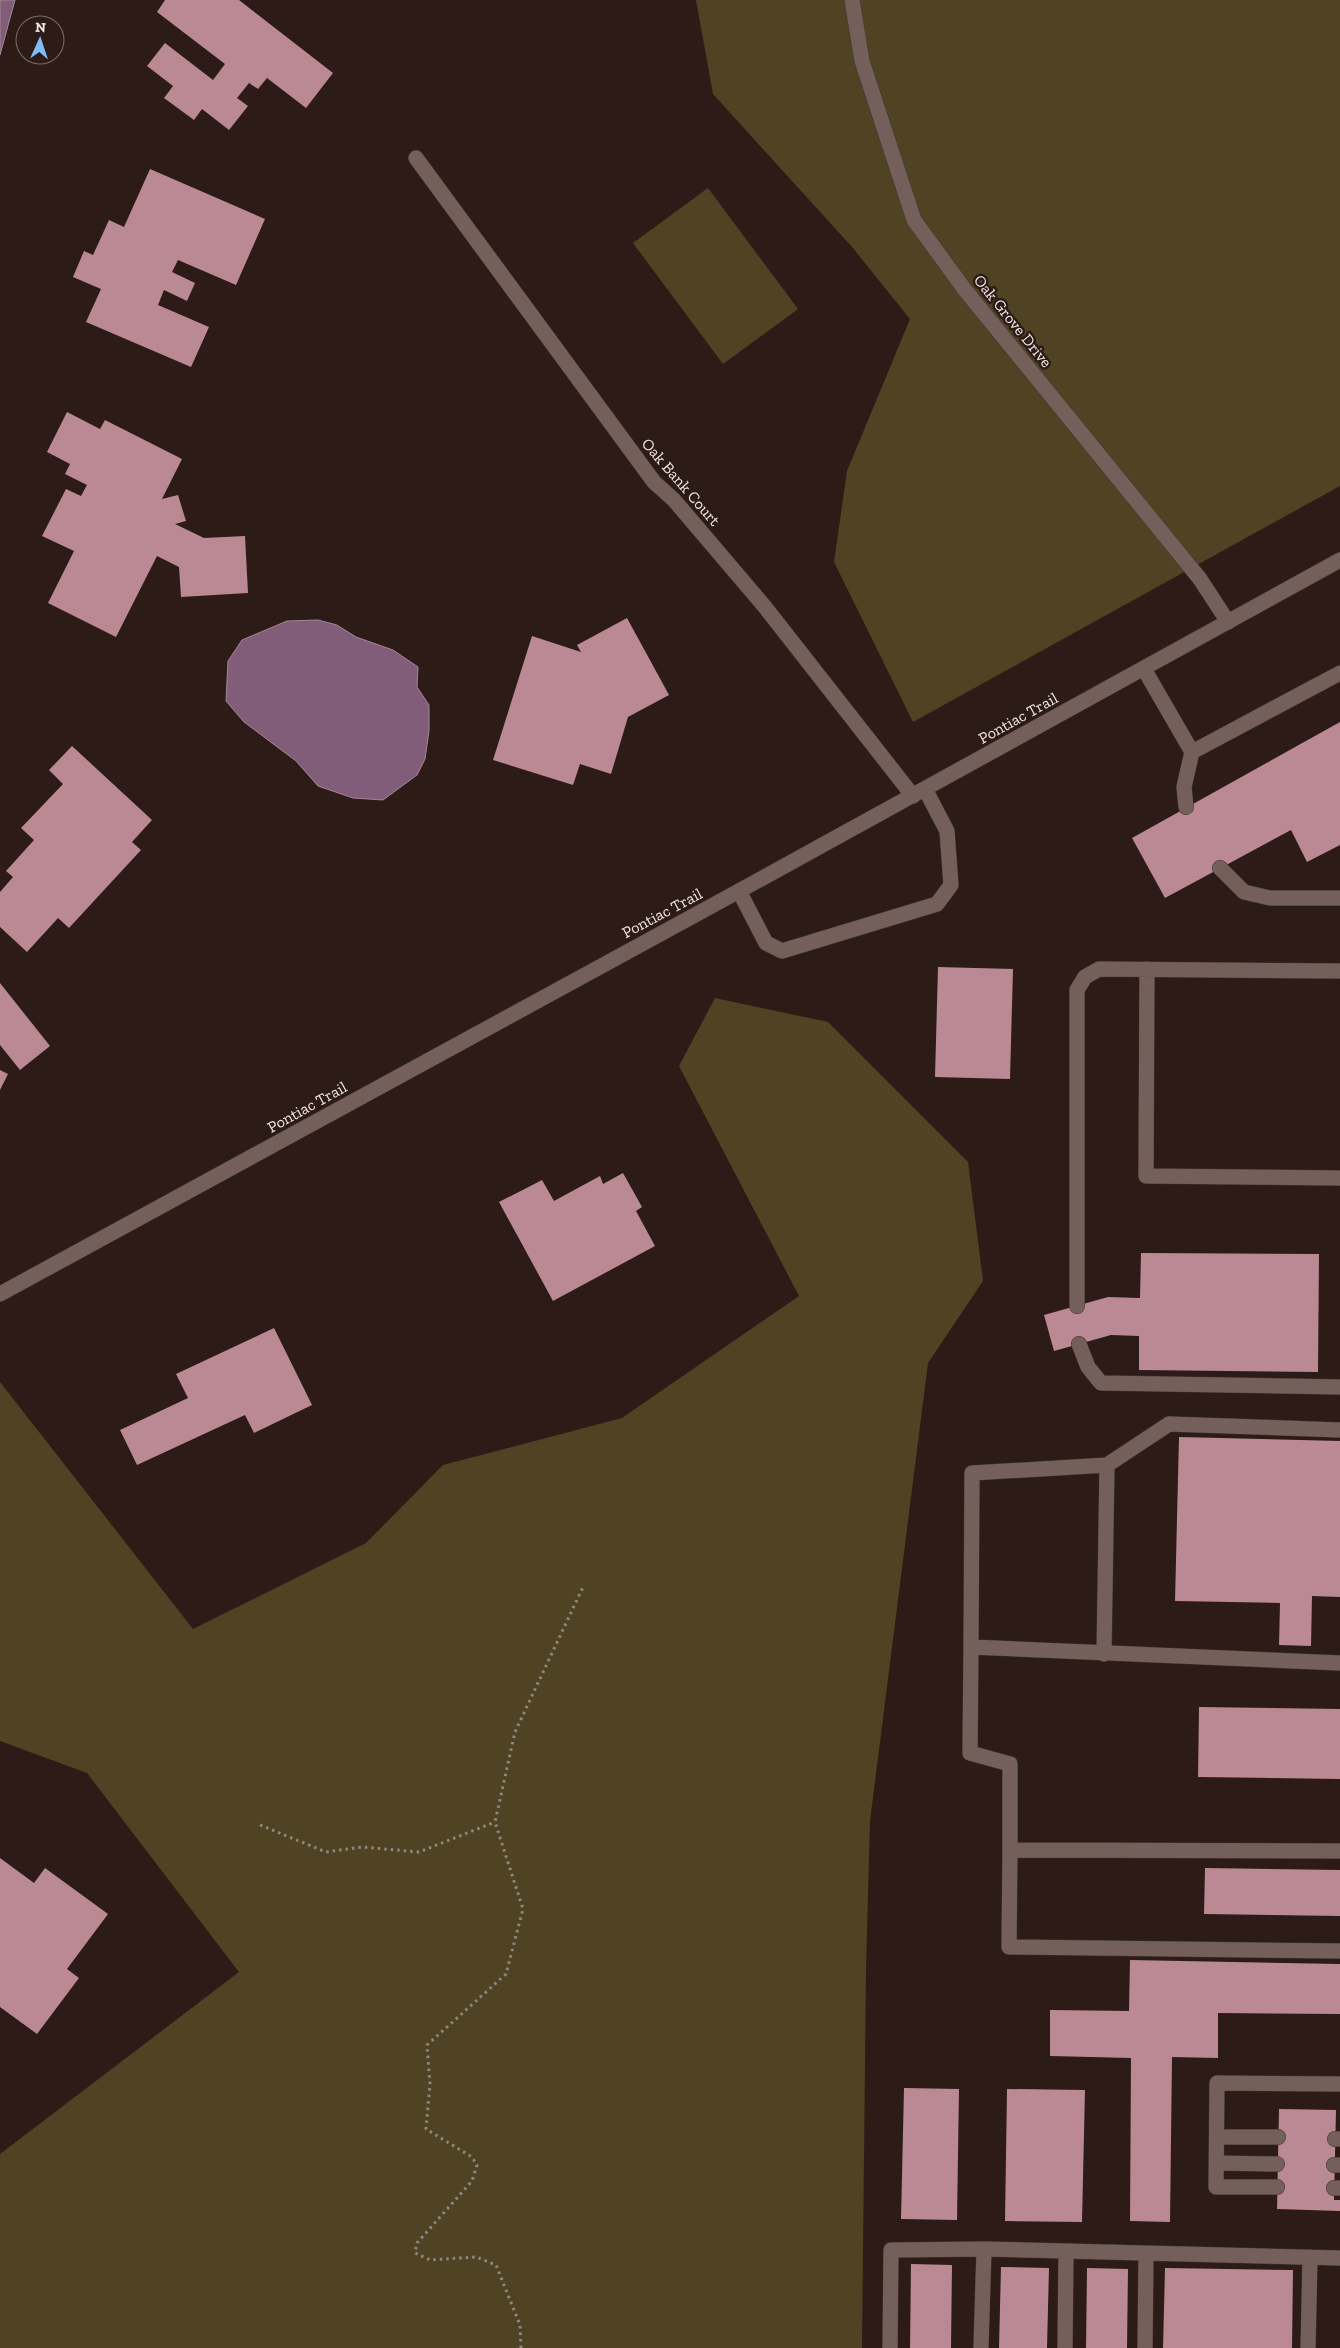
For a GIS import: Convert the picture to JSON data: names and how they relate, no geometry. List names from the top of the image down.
{
  "streets": {
    "street": ["Oak Grove Drive", "Oak Bank Court", "Pontiac Trail"]
  },
  "crossings": [
    ["Oak Grove Drive", "Pontiac Trail"],
    ["Oak Bank Court", "Pontiac Trail"]
  ],
  "north": "top"
}
